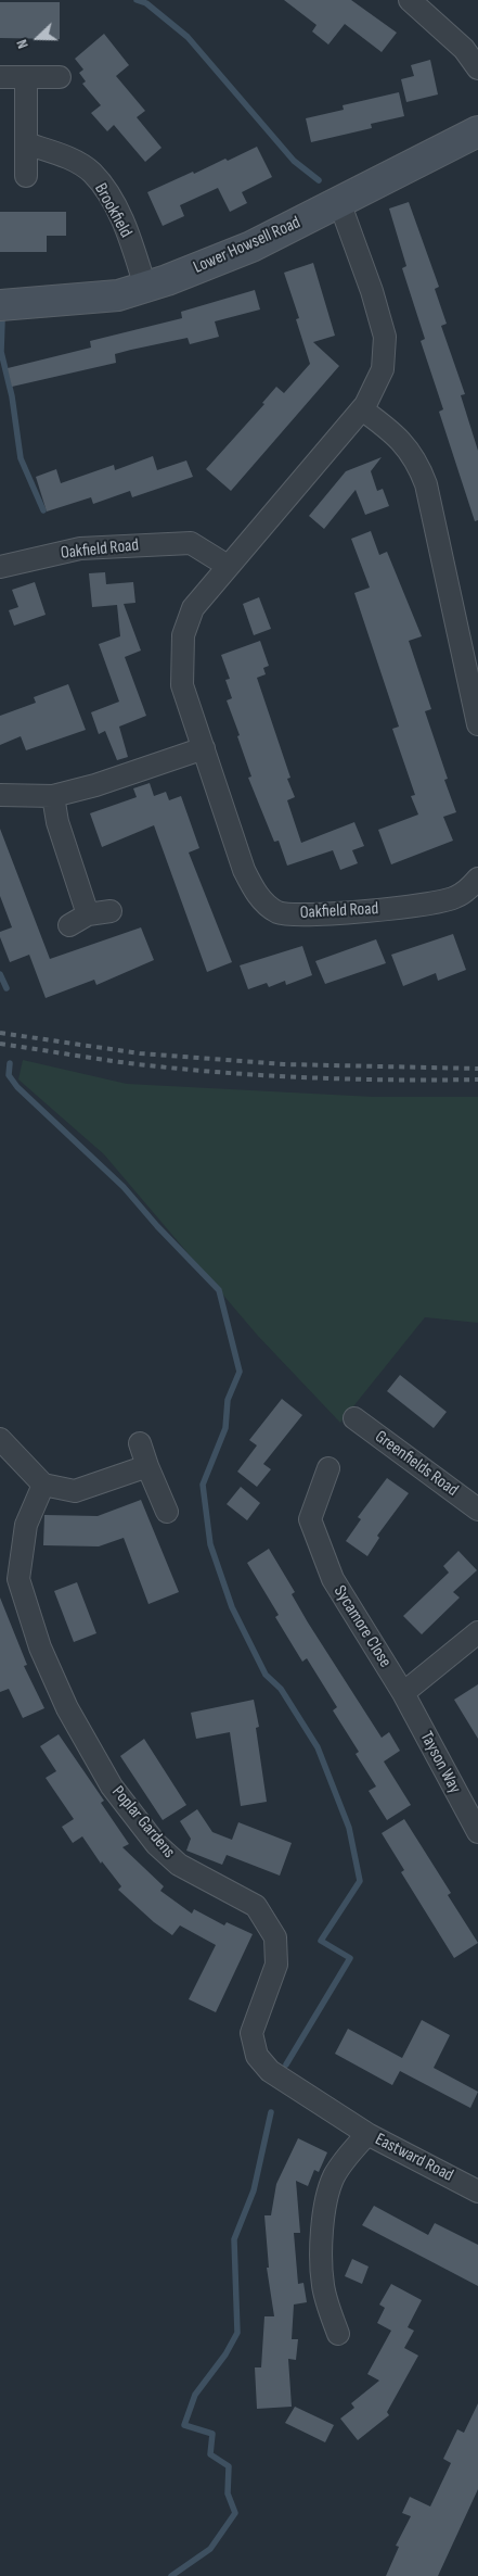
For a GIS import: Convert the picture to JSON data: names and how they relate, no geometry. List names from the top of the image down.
{
  "streets": {
    "street": [
      "Brookfield",
      "Lower Howsell Road",
      "Oakfield Road",
      "Greenfields Road",
      "Sycamore Close",
      "Tayson Way",
      "Poplar Gardens",
      "Eastward Road"
    ]
  },
  "crossings": [
    ["Brookfield", "Lower Howsell Road"],
    ["Lower Howsell Road", "Oakfield Road"],
    ["Sycamore Close", "Tayson Way"],
    ["Poplar Gardens", "Eastward Road"]
  ],
  "north": "left"
}
